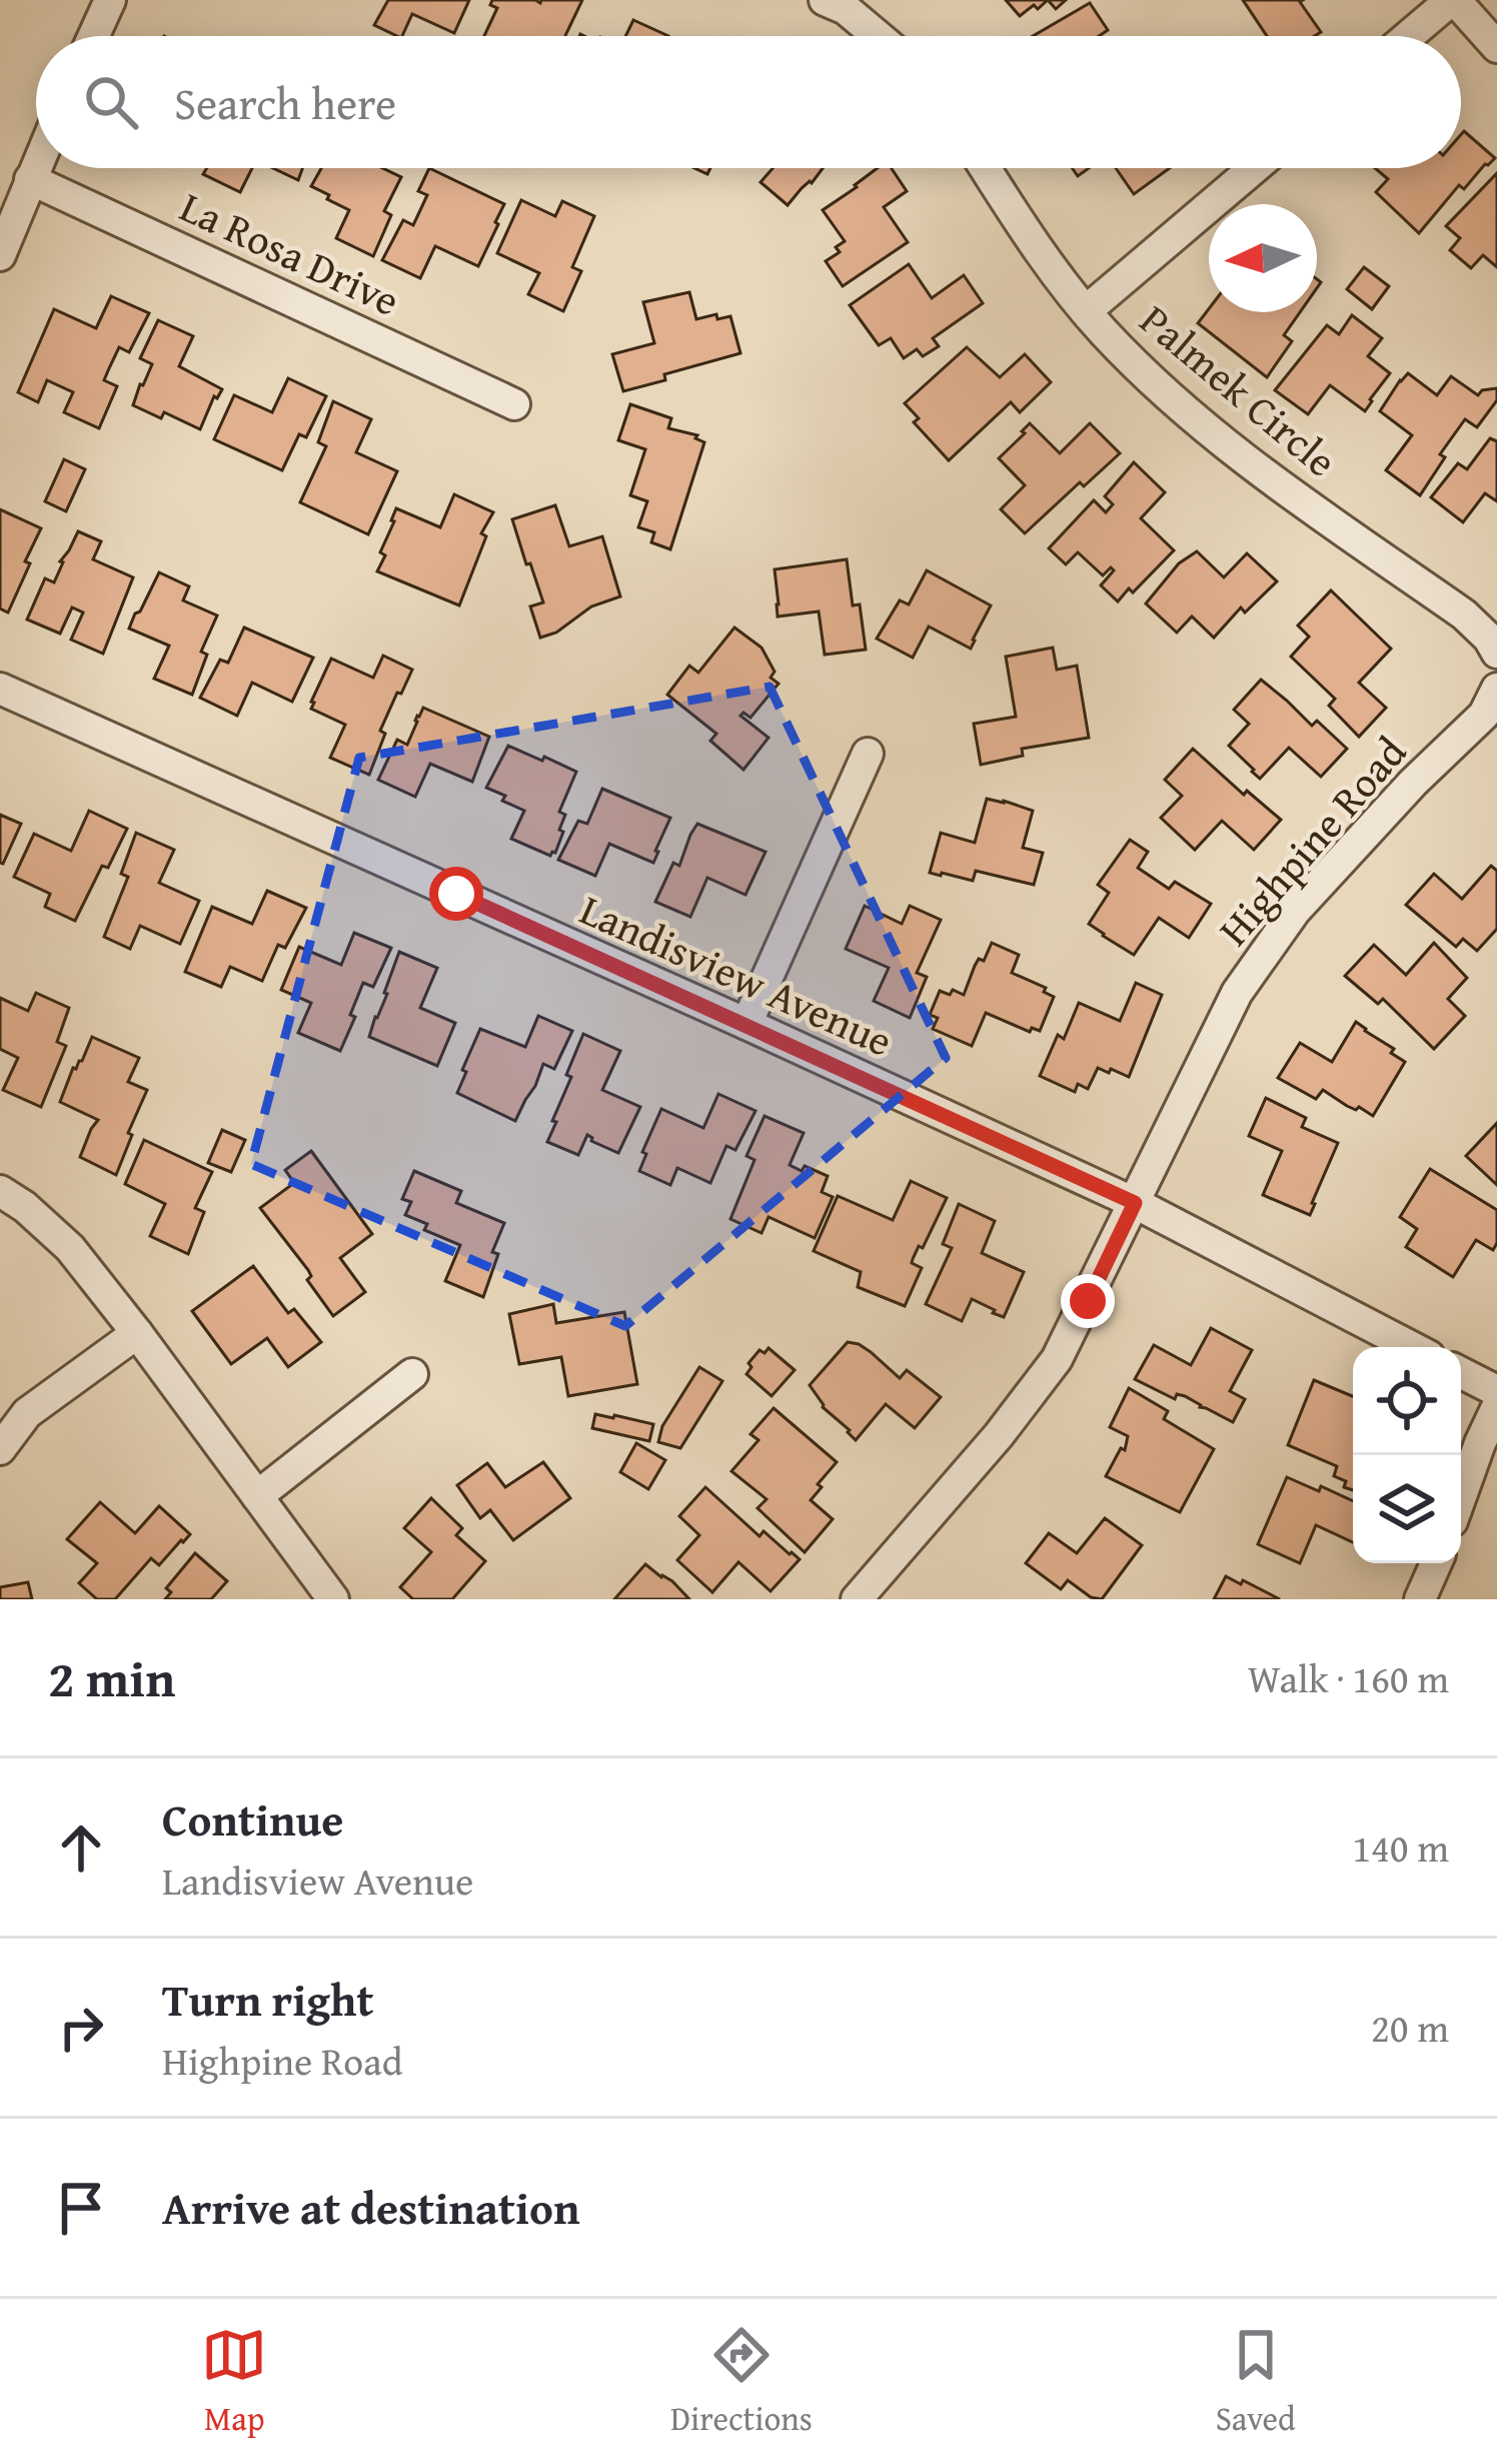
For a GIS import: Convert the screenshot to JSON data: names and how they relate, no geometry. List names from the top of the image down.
{
  "streets": {
    "street": [
      "La Rosa Drive",
      "Palmek Circle",
      "Highpine Road",
      "Landisview Avenue"
    ]
  },
  "crossings": [
    ["Highpine Road", "Landisview Avenue"]
  ],
  "north": "left",
  "page": {
    "search": "Search here",
    "heading": ["2 min", "Walk · 160 m"],
    "list": [
      ["Continue", "Landisview Avenue", "140 m"],
      ["Turn right", "Highpine Road", "20 m"],
      "Arrive at destination"
    ],
    "nav": ["Map", "Directions", "Saved"]
  }
}
